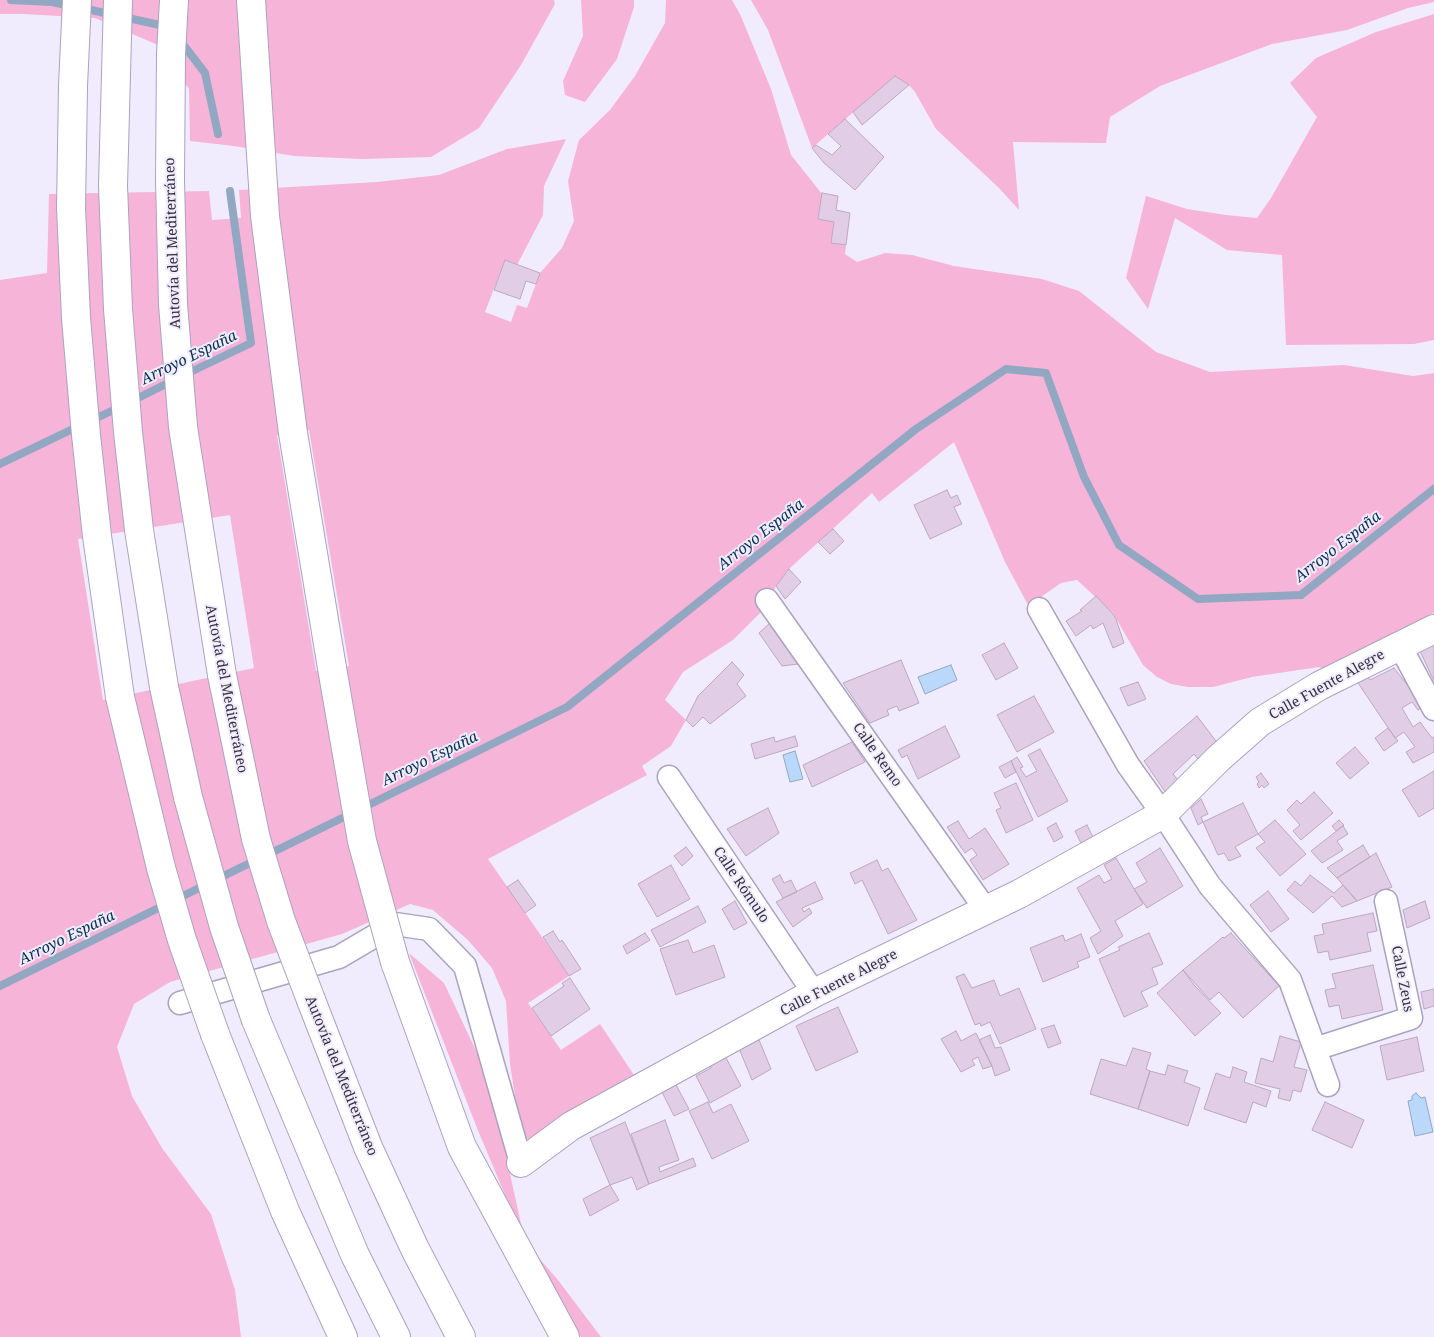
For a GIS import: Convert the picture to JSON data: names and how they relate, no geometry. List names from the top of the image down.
{
  "streets": {
    "main road": ["Autovía del Mediterráneo", "Calle Fuente Alegre"],
    "street": ["Calle Remo", "Calle Rómulo", "Calle Zeus"]
  },
  "crossings": [
    ["Calle Fuente Alegre", "Calle Remo"],
    ["Calle Fuente Alegre", "Calle Rómulo"]
  ],
  "water": ["Arroyo España"]
}
